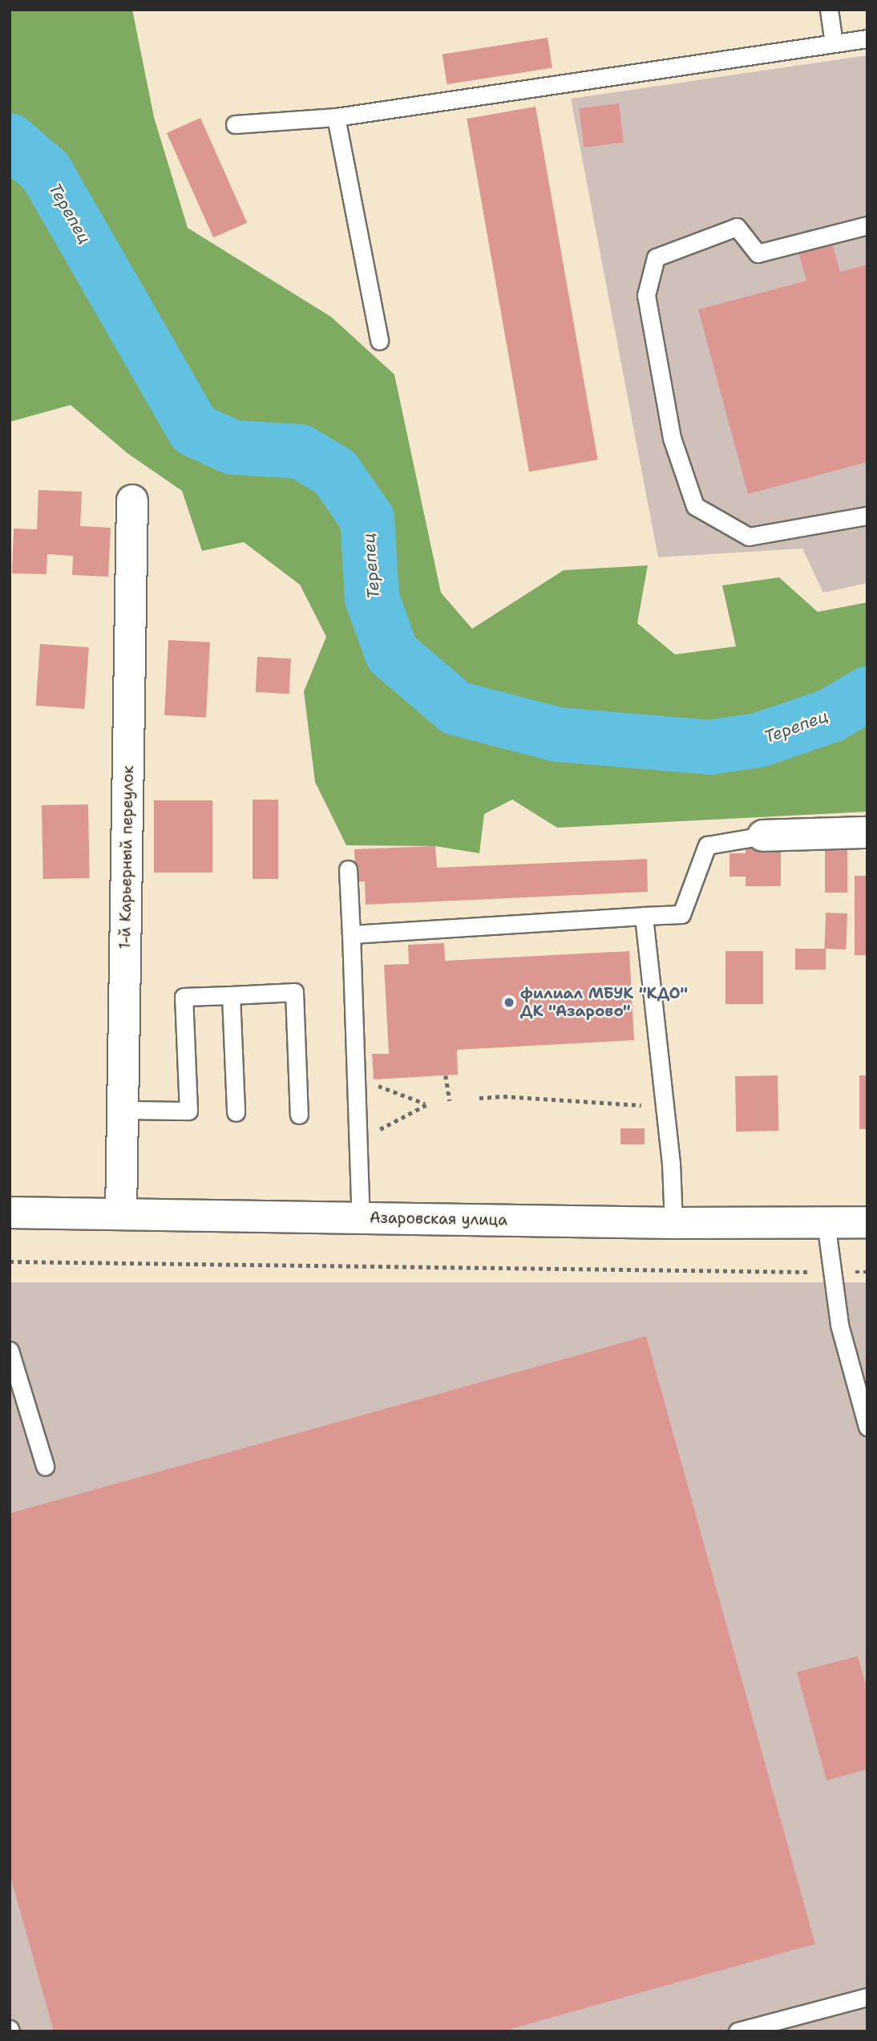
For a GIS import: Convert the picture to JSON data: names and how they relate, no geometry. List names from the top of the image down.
{
  "streets": {
    "street": ["1-й Карьерный переулок", "Азаровская улица"]
  },
  "crossings": [
    ["1-й Карьерный переулок", "Азаровская улица"]
  ],
  "water": ["Терепец"],
  "places": ["филиал МБУК \"КДО\" ДК \"Азарово\""]
}
